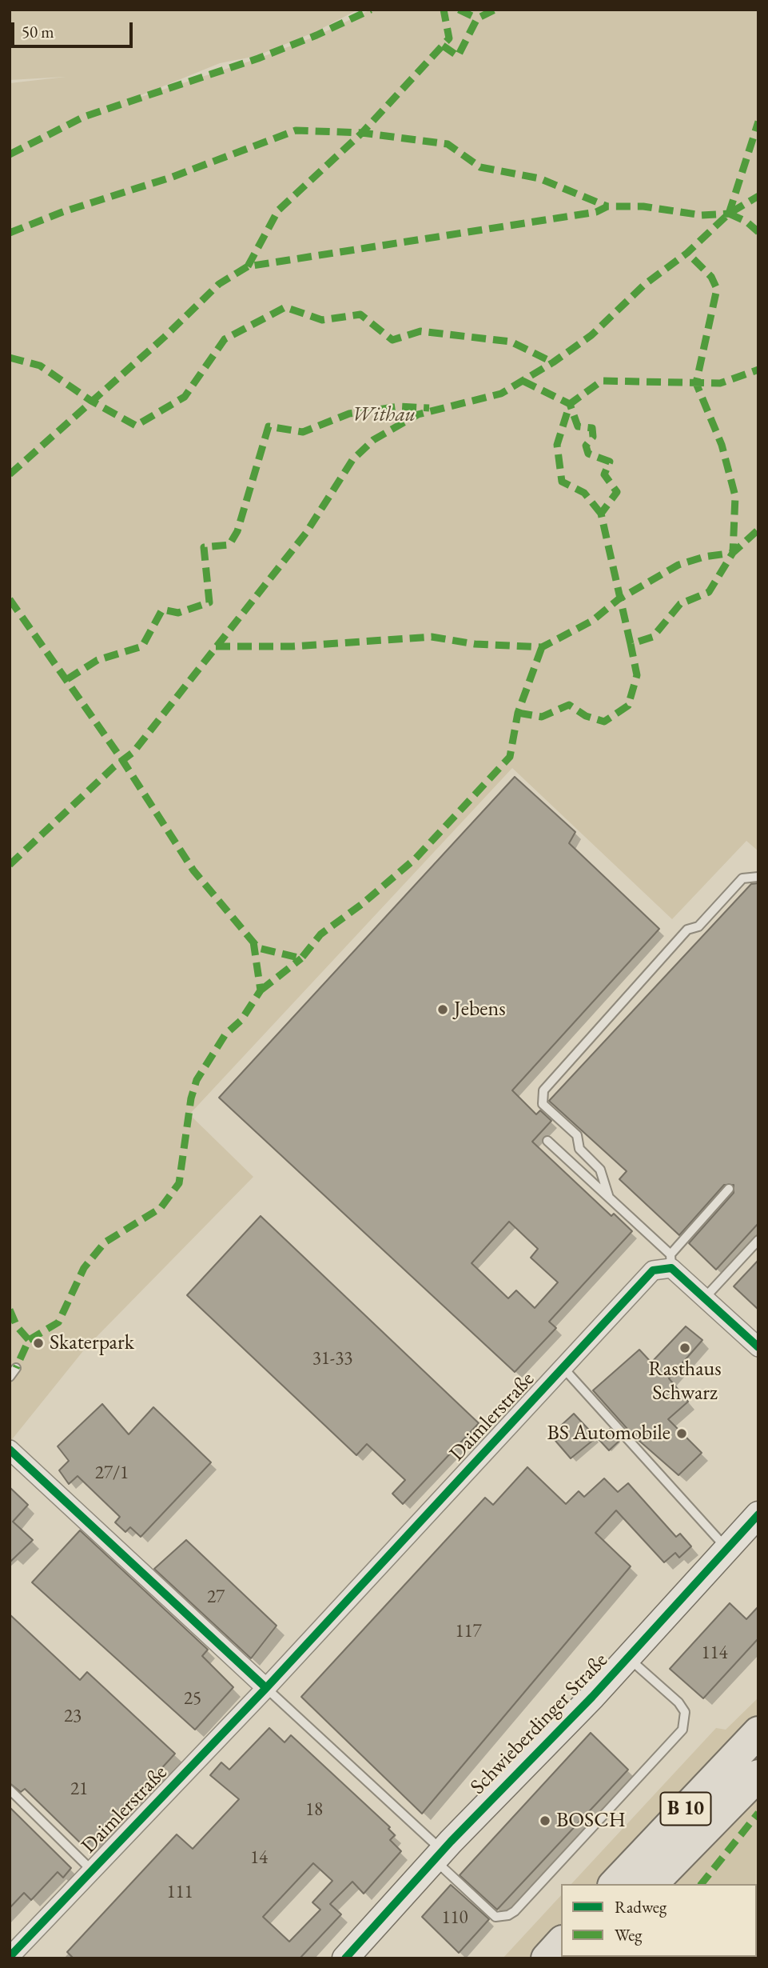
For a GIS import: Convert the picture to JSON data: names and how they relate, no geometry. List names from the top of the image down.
{
  "streets": {
    "highway": ["B 10"],
    "street": ["Daimlerstraße", "Schwieberdinger Straße"]
  },
  "parks": ["Withau"],
  "places": [
    "Jebens",
    "Skaterpark",
    "Rasthaus Schwarz",
    "BS Automobile",
    "BOSCH"
  ],
  "house_numbers": [
    "31-33",
    "27/1",
    "27",
    "117",
    "114",
    "25",
    "23",
    "21",
    "18",
    "14",
    "111",
    "110"
  ],
  "legend": ["Radweg", "Weg"],
  "scale_bar": "50 m"
}
